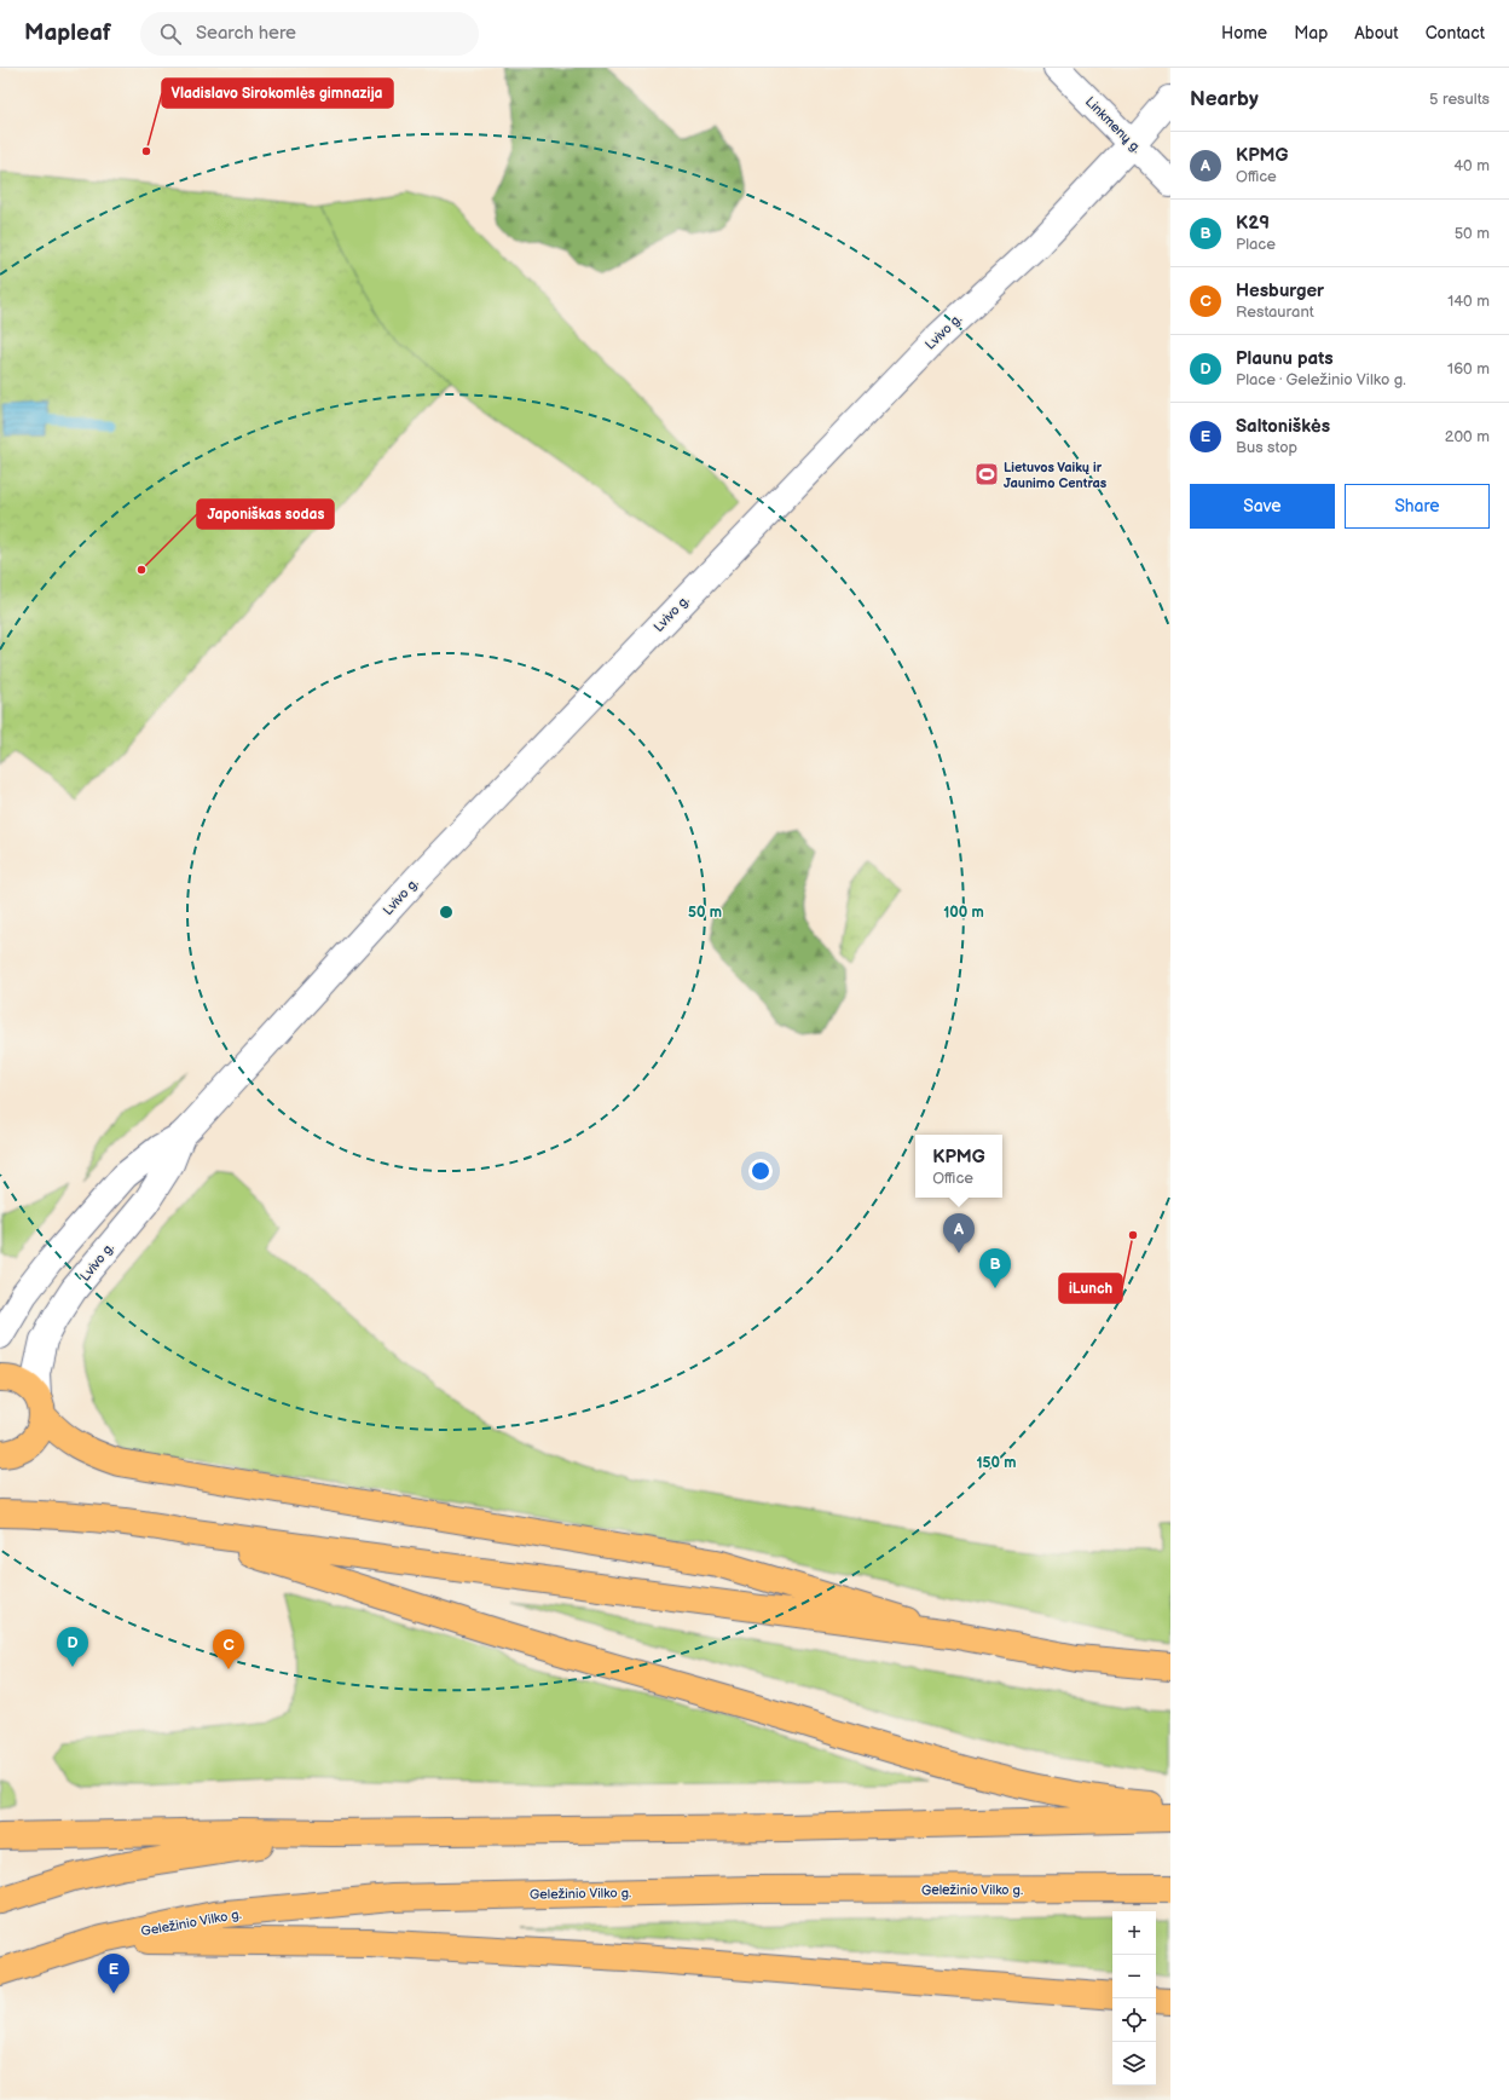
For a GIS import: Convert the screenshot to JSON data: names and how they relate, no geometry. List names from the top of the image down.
{
  "streets": {
    "main road": ["Geležinio Vilko g."],
    "street": ["Linkmenų g.", "Lvivo g."]
  },
  "crossings": [
    ["Linkmenų g.", "Lvivo g."]
  ],
  "places": {
    "other": ["Vladislavo Sirokomlės gimnazija", "Japoniškas sodas", "iLunch"],
    "sports": ["Lietuvos Vaikų ir Jaunimo Centras"]
  },
  "page": {
    "header": "Mapleaf",
    "search": "Search here",
    "nav": [
      "Home",
      "Map",
      "About",
      "Contact"
    ],
    "heading": ["Nearby", "5 results"],
    "list": [
      {
        "mark": "A",
        "name": "KPMG",
        "note": "Office",
        "value": "40 m"
      },
      {
        "mark": "B",
        "name": "K29",
        "note": "Place",
        "value": "50 m"
      },
      {
        "mark": "C",
        "name": "Hesburger",
        "note": "Restaurant",
        "value": "140 m"
      },
      {
        "mark": "D",
        "name": "Plaunu pats",
        "note": "Place · Geležinio Vilko g.",
        "value": "160 m"
      },
      {
        "mark": "E",
        "name": "Saltoniškės",
        "note": "Bus stop",
        "value": "200 m"
      }
    ],
    "buttons": ["Save", "Share"],
    "popup": ["KPMG", "Office"],
    "pins": [
      "A",
      "B",
      "D",
      "C",
      "E"
    ],
    "map_buttons": ["+", "−"]
  },
  "rings": ["50 m", "100 m", "150 m"]
}
